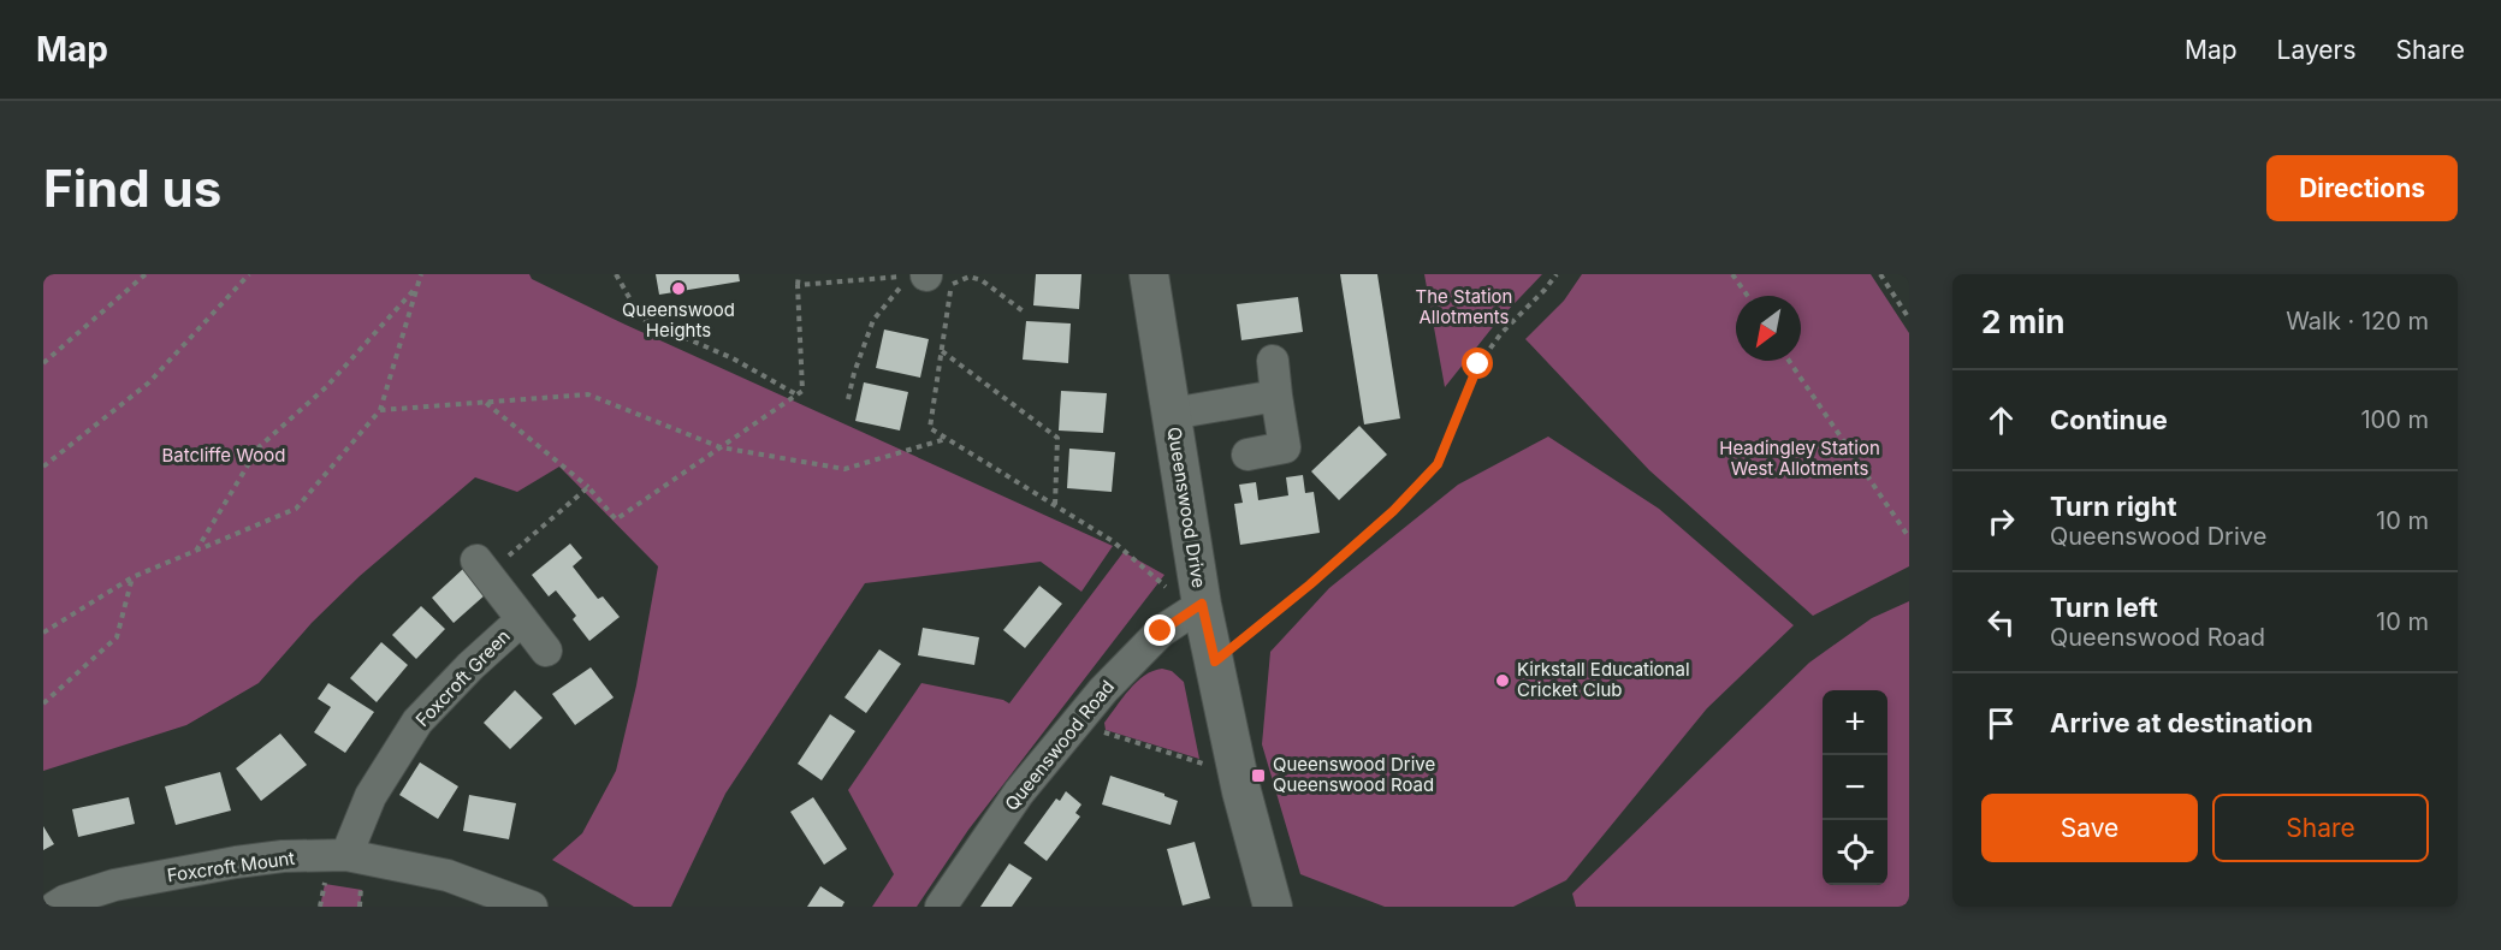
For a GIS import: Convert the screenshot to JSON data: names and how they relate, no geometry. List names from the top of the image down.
{
  "streets": {
    "street": [
      "Queenswood Drive",
      "Foxcroft Green",
      "Queenswood Road",
      "Foxcroft Mount"
    ]
  },
  "crossings": [
    ["Queenswood Drive", "Queenswood Road"],
    ["Foxcroft Green", "Foxcroft Mount"]
  ],
  "parks": ["The Station Allotments", "Headingley Station West Allotments", "Batcliffe Wood"],
  "places": {
    "other": ["Queenswood Heights", "Kirkstall Educational Cricket Club"],
    "transit": ["Queenswood Drive Queenswood Road"]
  },
  "north": "bottom left",
  "page": {
    "header": "Map",
    "nav": ["Map", "Layers", "Share"],
    "buttons": [
      "Directions",
      ["Save", "Share"]
    ],
    "title": "Find us",
    "heading": ["2 min", "Walk · 120 m"],
    "list": [
      ["Continue", "100 m"],
      ["Turn right", "Queenswood Drive", "10 m"],
      ["Turn left", "Queenswood Road", "10 m"],
      "Arrive at destination"
    ],
    "map_buttons": ["+", "−"]
  }
}
